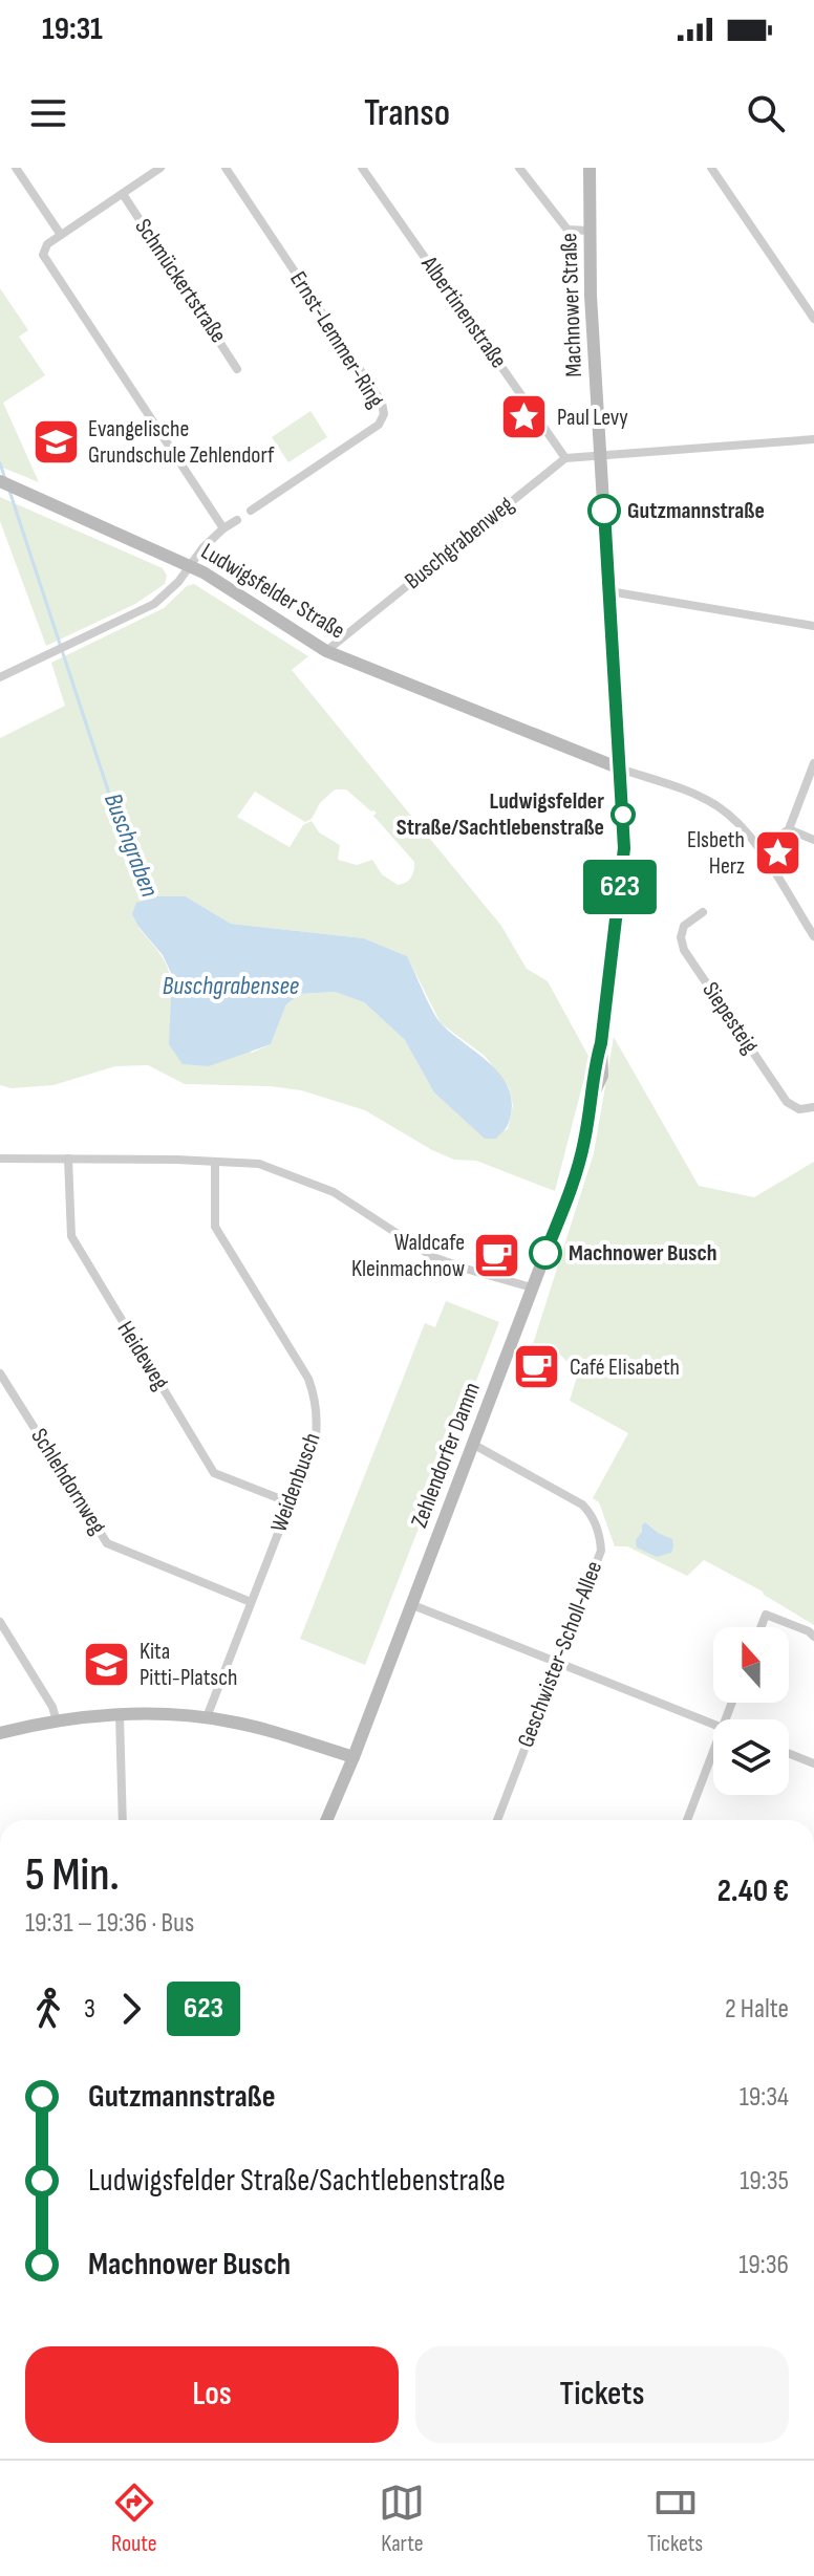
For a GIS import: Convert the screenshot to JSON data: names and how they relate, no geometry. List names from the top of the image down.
{
  "streets": {
    "main road": ["Machnower Straße", "Ludwigsfelder Straße", "Zehlendorfer Damm"],
    "street": [
      "Schmückertstraße",
      "Albertinenstraße",
      "Ernst-Lemmer-Ring",
      "Buschgrabenweg",
      "Siepesteig",
      "Heideweg",
      "Schlehdornweg",
      "Weidenbusch",
      "Geschwister-Scholl-Allee"
    ]
  },
  "crossings": [
    ["Machnower Straße", "Ludwigsfelder Straße"],
    ["Machnower Straße", "Zehlendorfer Damm"],
    ["Albertinenstraße", "Buschgrabenweg"],
    ["Buschgrabenweg", "Ludwigsfelder Straße"],
    ["Heideweg", "Weidenbusch"],
    ["Zehlendorfer Damm", "Geschwister-Scholl-Allee"],
    ["Schlehdornweg", "Weidenbusch"]
  ],
  "water": ["Buschgraben", "Buschgrabensee"],
  "places": {
    "place": ["Paul Levy", "Elsbeth Herz"],
    "school or university": ["Evangelische Grundschule Zehlendorf", "Kita Pitti-Platsch"],
    "other": ["Gutzmannstraße", "Ludwigsfelder Straße/Sachtlebenstraße", "Machnower Busch"],
    "cafe": ["Waldcafe Kleinmachnow", "Café Elisabeth"]
  },
  "lines": ["bus line 623"],
  "north": "top",
  "page": {
    "status": "19:31",
    "header": "Transo",
    "on_map": "623",
    "heading": ["5 Min.", "19:31 – 19:36 · Bus", "2.40 €"],
    "legs": ["3", "623", "2 Halte"],
    "list": [
      {
        "name": "Gutzmannstraße",
        "value": "19:34"
      },
      {
        "name": "Ludwigsfelder Straße/Sachtlebenstraße",
        "value": "19:35"
      },
      {
        "name": "Machnower Busch",
        "value": "19:36"
      }
    ],
    "buttons": ["Los", "Tickets"],
    "tabs": ["Route", "Karte", "Tickets"]
  }
}
